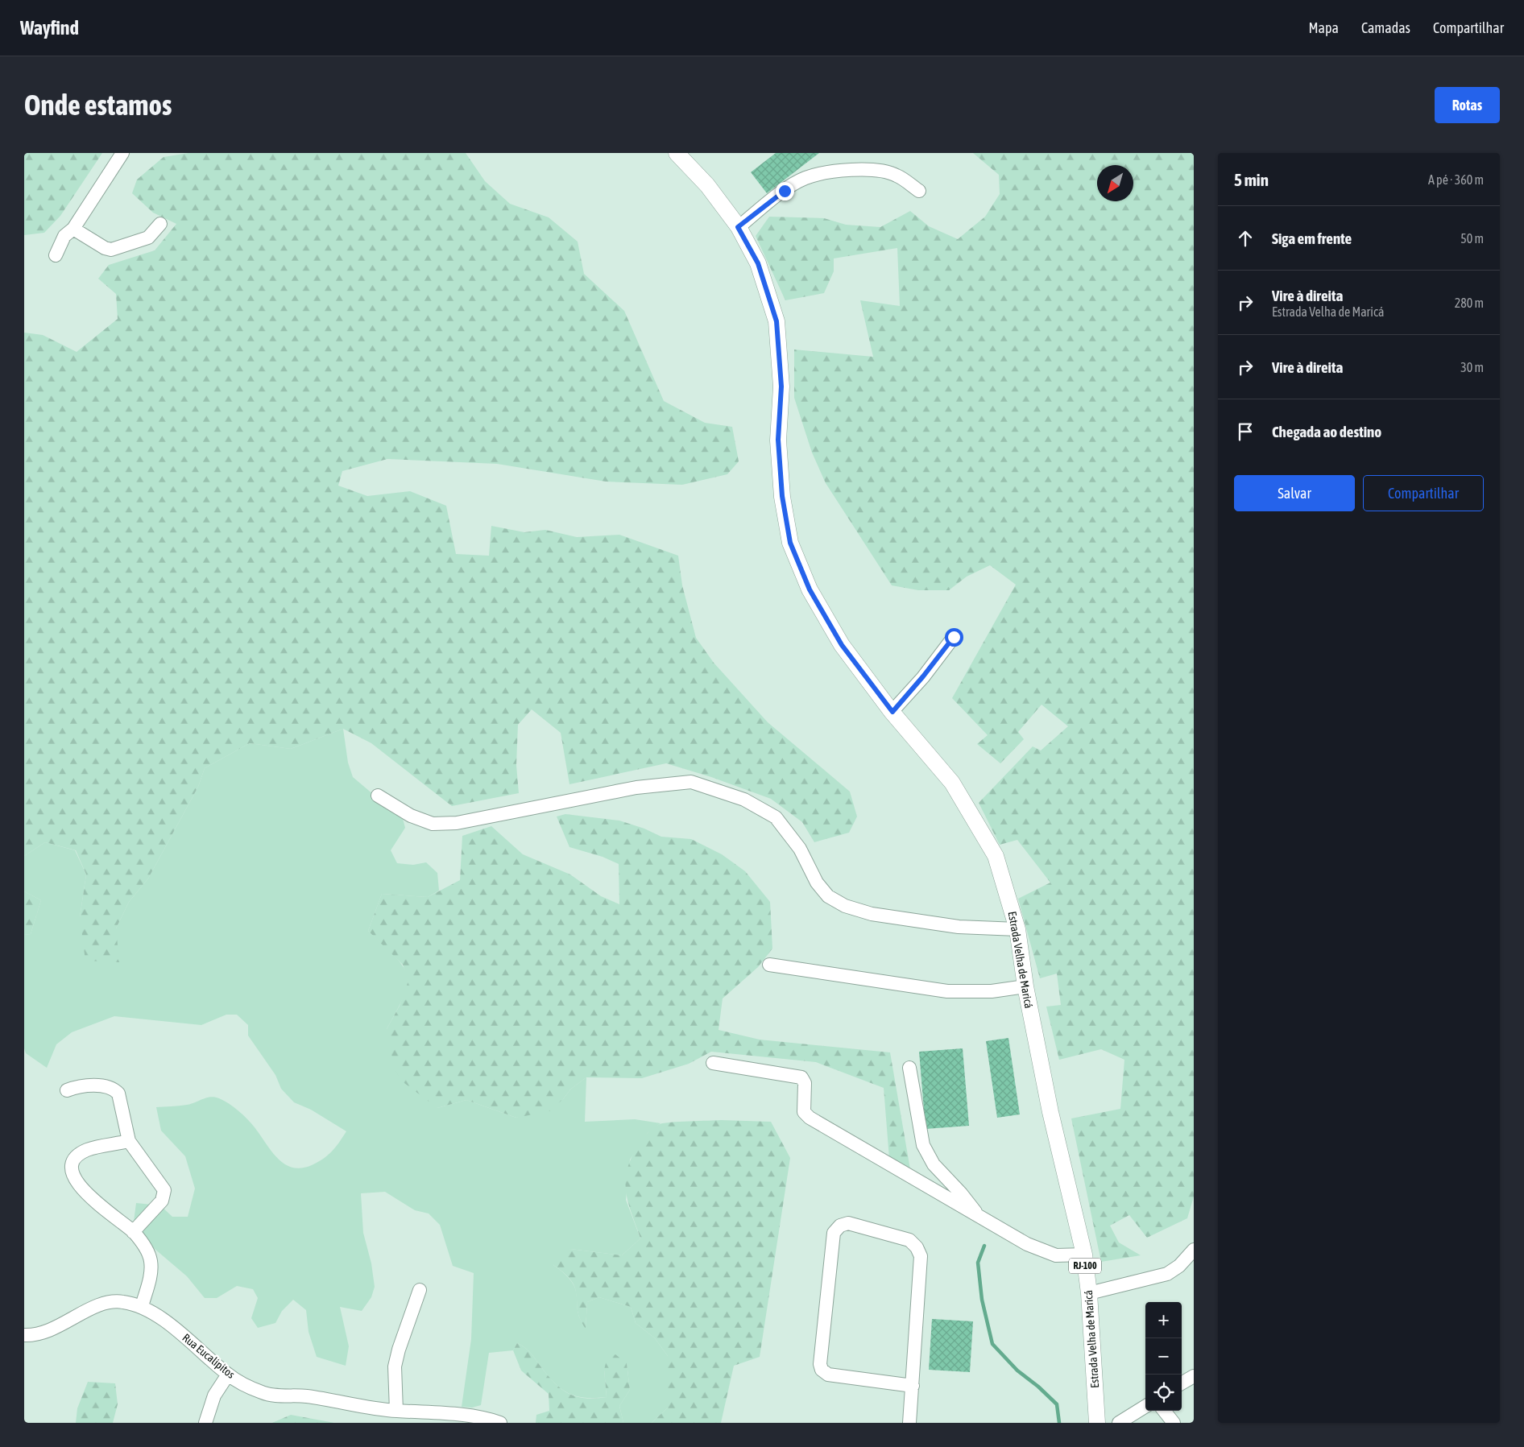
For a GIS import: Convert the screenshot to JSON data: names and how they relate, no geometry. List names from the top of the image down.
{
  "streets": {
    "main road": ["Estrada Velha de Maricá", "RJ-100"],
    "street": ["Rua Eucalipitos"]
  },
  "north": "bottom left",
  "page": {
    "header": "Wayfind",
    "nav": ["Mapa", "Camadas", "Compartilhar"],
    "buttons": [
      "Rotas",
      ["Salvar", "Compartilhar"]
    ],
    "title": "Onde estamos",
    "heading": ["5 min", "A pé · 360 m"],
    "list": [
      ["Siga em frente", "50 m"],
      ["Vire à direita", "Estrada Velha de Maricá", "280 m"],
      ["Vire à direita", "30 m"],
      "Chegada ao destino"
    ],
    "map_buttons": ["+", "−"]
  }
}
